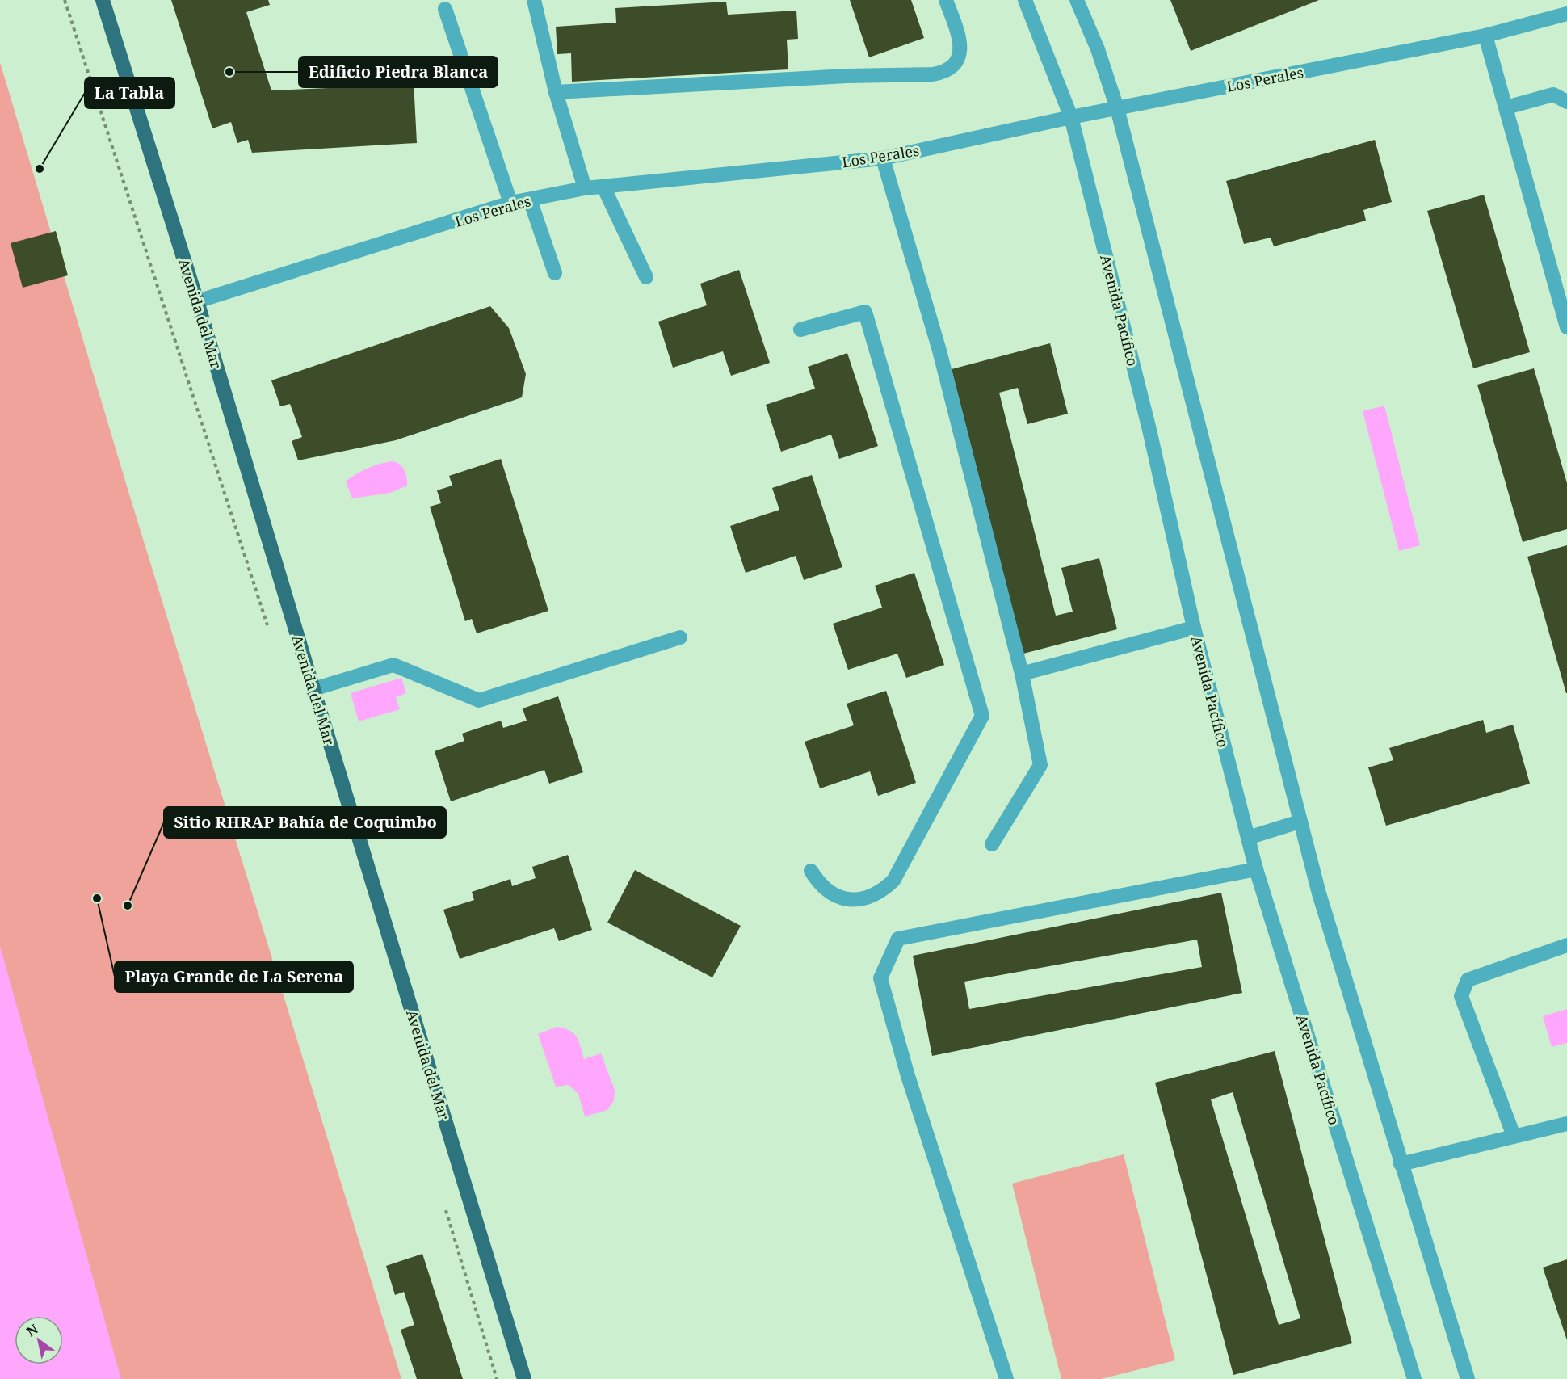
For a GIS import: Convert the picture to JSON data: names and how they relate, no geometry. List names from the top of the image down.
{
  "streets": {
    "main road": ["Avenida del Mar"],
    "street": ["Los Perales", "Avenida Pacífico"]
  },
  "crossings": [
    ["Los Perales", "Avenida Pacífico"],
    ["Los Perales", "Avenida del Mar"]
  ],
  "places": [
    "Edificio Piedra Blanca",
    "La Tabla",
    "Playa Grande de La Serena",
    "Sitio RHRAP Bahía de Coquimbo"
  ],
  "north": "top left"
}
